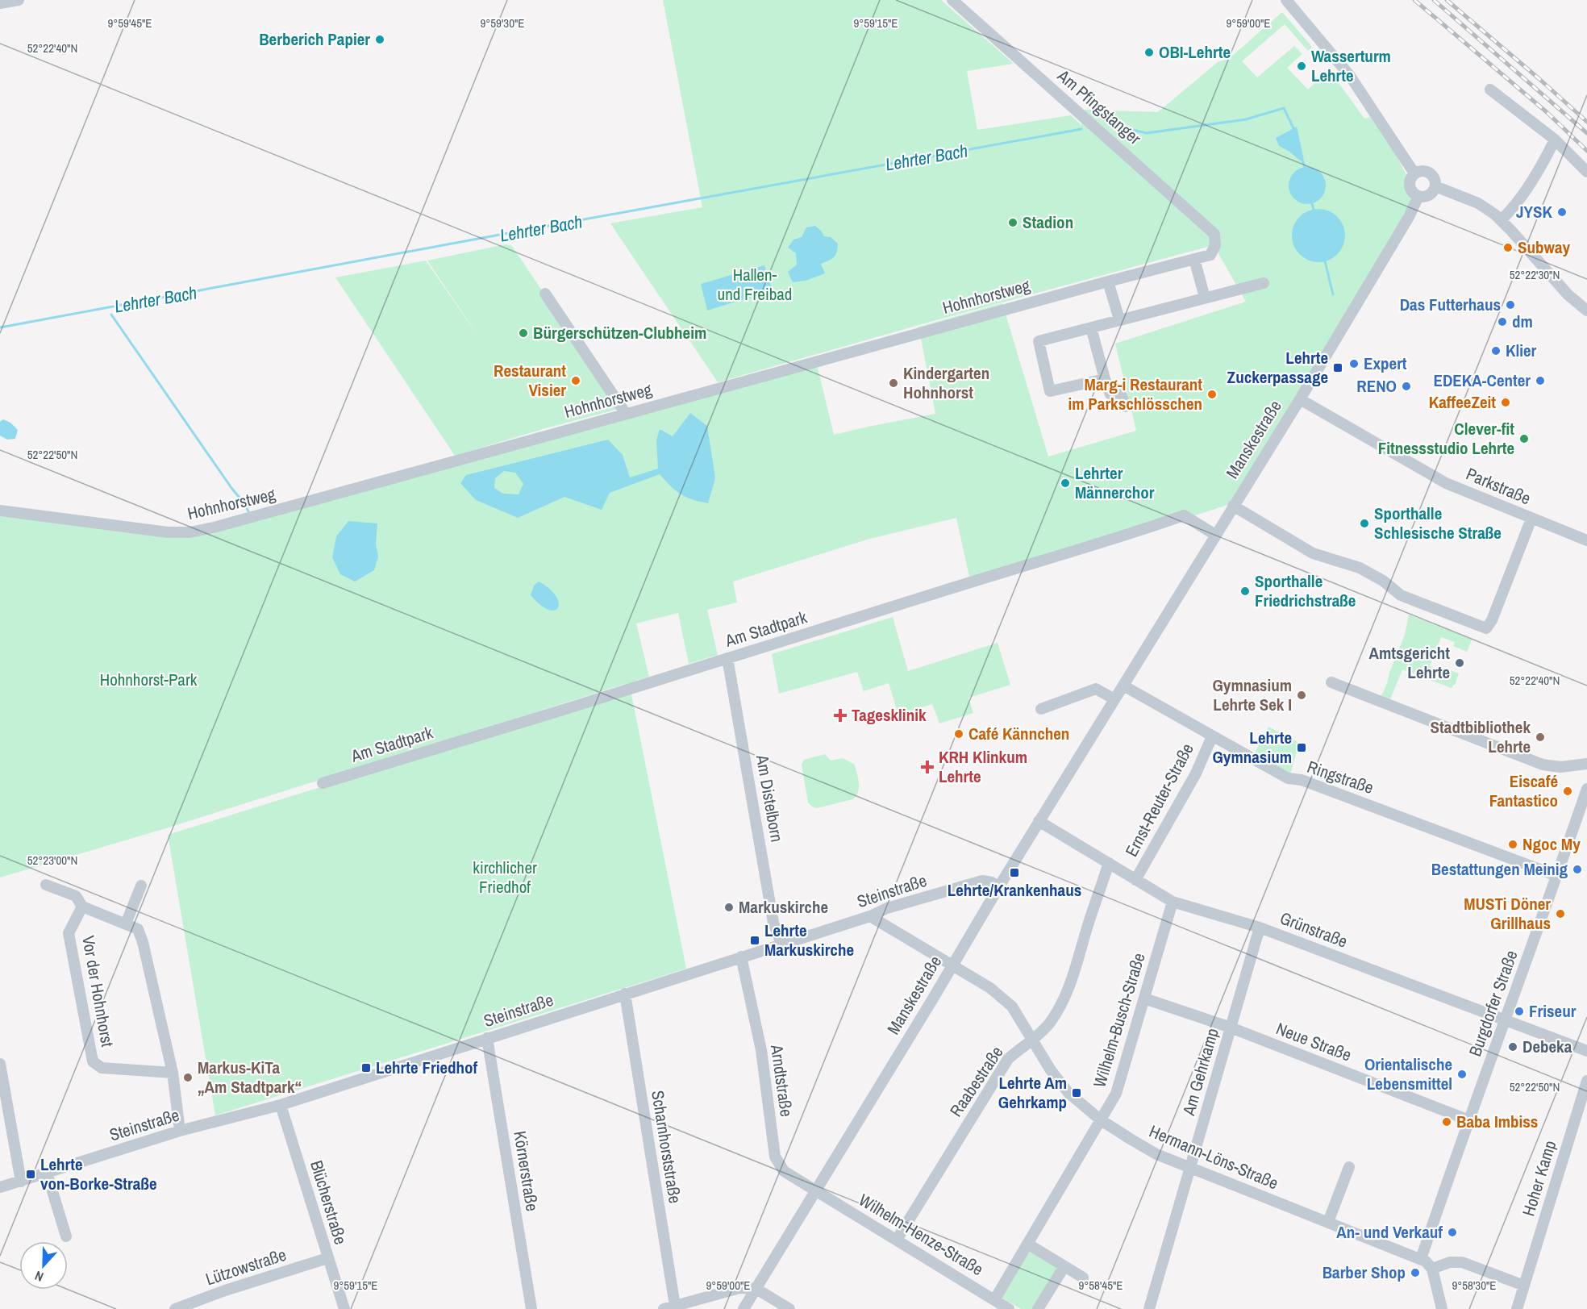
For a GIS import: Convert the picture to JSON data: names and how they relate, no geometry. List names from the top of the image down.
{
  "streets": {
    "street": [
      "Am Pfingstanger",
      "Hohnhorstweg",
      "Manskestraße",
      "Parkstraße",
      "Am Stadtpark",
      "Ringstraße",
      "Am Distelborn",
      "Ernst-Reuter-Straße",
      "Steinstraße",
      "Grünstraße",
      "Vor der Hohnhorst",
      "Burgdorfer Straße",
      "Wilhelm-Busch-Straße",
      "Neue Straße",
      "Am Gehrkamp",
      "Arndtstraße",
      "Raabestraße",
      "Scharnhorststraße",
      "Hermann-Löns-Straße",
      "Körnerstraße",
      "Hoher Kamp",
      "Blücherstraße",
      "Wilhelm-Henze-Straße",
      "Lützowstraße"
    ]
  },
  "crossings": [
    ["Am Pfingstanger", "Hohnhorstweg"],
    ["Manskestraße", "Parkstraße"],
    ["Manskestraße", "Am Stadtpark"],
    ["Manskestraße", "Ringstraße"],
    ["Manskestraße", "Steinstraße"],
    ["Manskestraße", "Grünstraße"],
    ["Manskestraße", "Arndtstraße"],
    ["Manskestraße", "Hermann-Löns-Straße"],
    ["Manskestraße", "Wilhelm-Henze-Straße"],
    ["Am Stadtpark", "Am Distelborn"],
    ["Ringstraße", "Ernst-Reuter-Straße"],
    ["Ringstraße", "Burgdorfer Straße"],
    ["Am Distelborn", "Steinstraße"],
    ["Ernst-Reuter-Straße", "Grünstraße"],
    ["Steinstraße", "Vor der Hohnhorst"],
    ["Steinstraße", "Arndtstraße"],
    ["Steinstraße", "Scharnhorststraße"],
    ["Steinstraße", "Hermann-Löns-Straße"],
    ["Steinstraße", "Körnerstraße"],
    ["Steinstraße", "Blücherstraße"],
    ["Grünstraße", "Burgdorfer Straße"],
    ["Grünstraße", "Wilhelm-Busch-Straße"],
    ["Grünstraße", "Am Gehrkamp"],
    ["Grünstraße", "Raabestraße"],
    ["Burgdorfer Straße", "Neue Straße"],
    ["Burgdorfer Straße", "Hermann-Löns-Straße"],
    ["Wilhelm-Busch-Straße", "Neue Straße"],
    ["Wilhelm-Busch-Straße", "Hermann-Löns-Straße"],
    ["Wilhelm-Busch-Straße", "Wilhelm-Henze-Straße"],
    ["Neue Straße", "Am Gehrkamp"],
    ["Am Gehrkamp", "Hermann-Löns-Straße"],
    ["Arndtstraße", "Wilhelm-Henze-Straße"],
    ["Raabestraße", "Hermann-Löns-Straße"],
    ["Raabestraße", "Wilhelm-Henze-Straße"],
    ["Blücherstraße", "Lützowstraße"]
  ],
  "water": ["Lehrter Bach"],
  "parks": ["Hallen- und Freibad", "Hohnhorst-Park", "kirchlicher Friedhof"],
  "places": {
    "other": [
      "Berberich Papier",
      "OBI-Lehrte",
      "Wasserturm Lehrte",
      "JYSK",
      "Stadion",
      "Subway",
      "Das Futterhaus",
      "dm",
      "Bürgerschützen-Clubheim",
      "Klier",
      "Expert",
      "Restaurant Visier",
      "EDEKA-Center",
      "Kindergarten Hohnhorst",
      "RENO",
      "Marg-i Restaurant im Parkschlösschen",
      "KaffeeZeit",
      "Clever-fit Fitnessstudio Lehrte",
      "Lehrter Männerchor",
      "Sporthalle Schlesische Straße",
      "Sporthalle Friedrichstraße",
      "Amtsgericht Lehrte",
      "Gymnasium Lehrte Sek I",
      "Café Kännchen",
      "Stadtbibliothek Lehrte",
      "Eiscafé Fantastico",
      "Ngoc My",
      "Bestattungen Meinig",
      "Markuskirche",
      "MUSTi Döner Grillhaus",
      "Friseur",
      "Debeka",
      "Orientalische Lebensmittel",
      "Markus-KiTa „Am Stadtpark“",
      "Baba Imbiss",
      "An- und Verkauf",
      "Barber Shop"
    ],
    "transit": [
      "Lehrte Zuckerpassage",
      "Lehrte Gymnasium",
      "Lehrte/Krankenhaus",
      "Lehrte Markuskirche",
      "Lehrte Friedhof",
      "Lehrte Am Gehrkamp",
      "Lehrte von-Borke-Straße"
    ],
    "health": ["Tagesklinik", "KRH Klinkum Lehrte"]
  },
  "north": "bottom",
  "coordinates": [
    "9°59'45\"E",
    "9°59'30\"E",
    "9°59'15\"E",
    "9°59'00\"E",
    "52°22'40\"N",
    "52°22'30\"N",
    "52°22'50\"N",
    "52°23'00\"N",
    "9°58'45\"E",
    "9°58'30\"E"
  ]
}
